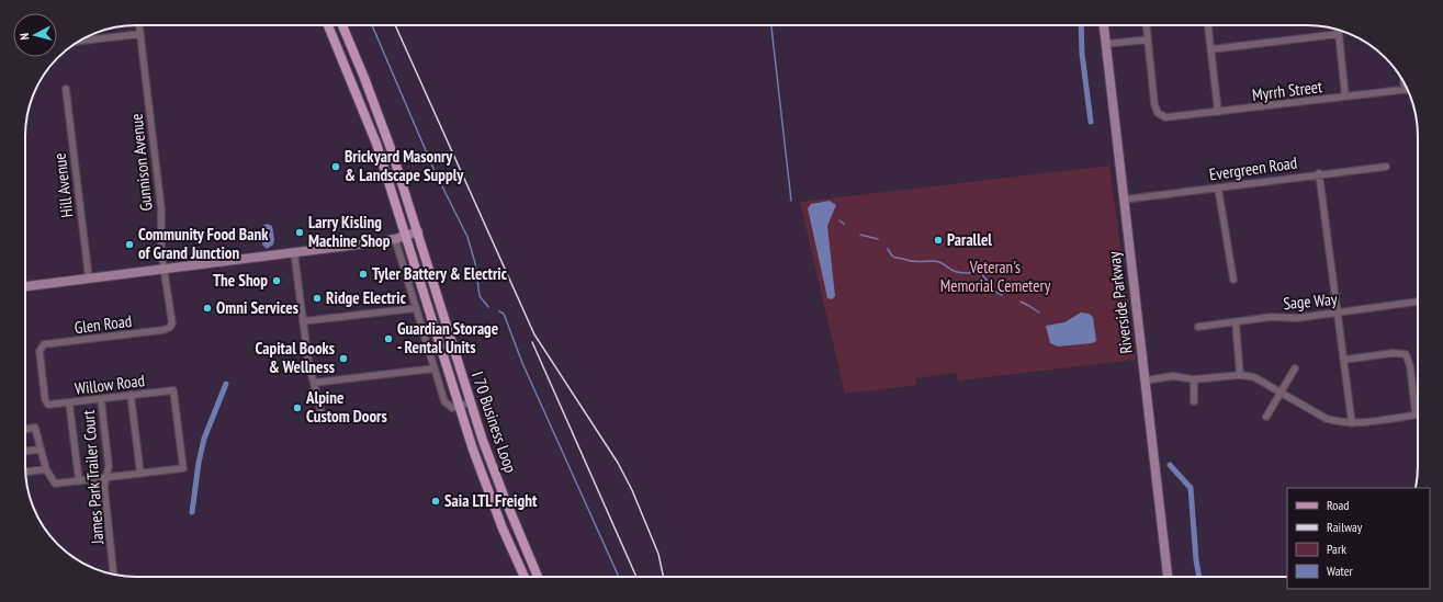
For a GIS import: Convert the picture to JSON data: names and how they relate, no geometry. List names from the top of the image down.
{
  "streets": {
    "main road": ["Riverside Parkway", "I 70 Business Loop"],
    "street": [
      "Myrrh Street",
      "Gunnison Avenue",
      "Evergreen Road",
      "Hill Avenue",
      "Sage Way",
      "Glen Road",
      "Willow Road",
      "James Park Trailer Court"
    ]
  },
  "crossings": [
    ["Gunnison Avenue", "Glen Road"],
    ["Evergreen Road", "Riverside Parkway"],
    ["Glen Road", "Willow Road"],
    ["Willow Road", "James Park Trailer Court"]
  ],
  "parks": ["Veteran's Memorial Cemetery"],
  "places": [
    "Brickyard Masonry & Landscape Supply",
    "Larry Kisling Machine Shop",
    "Parallel",
    "Community Food Bank of Grand Junction",
    "Tyler Battery & Electric",
    "The Shop",
    "Ridge Electric",
    "Omni Services",
    "Guardian Storage - Rental Units",
    "Capital Books & Wellness",
    "Alpine Custom Doors",
    "Saia LTL Freight"
  ],
  "legend": [
    "Road",
    "Railway",
    "Park",
    "Water"
  ],
  "north": "left"
}
